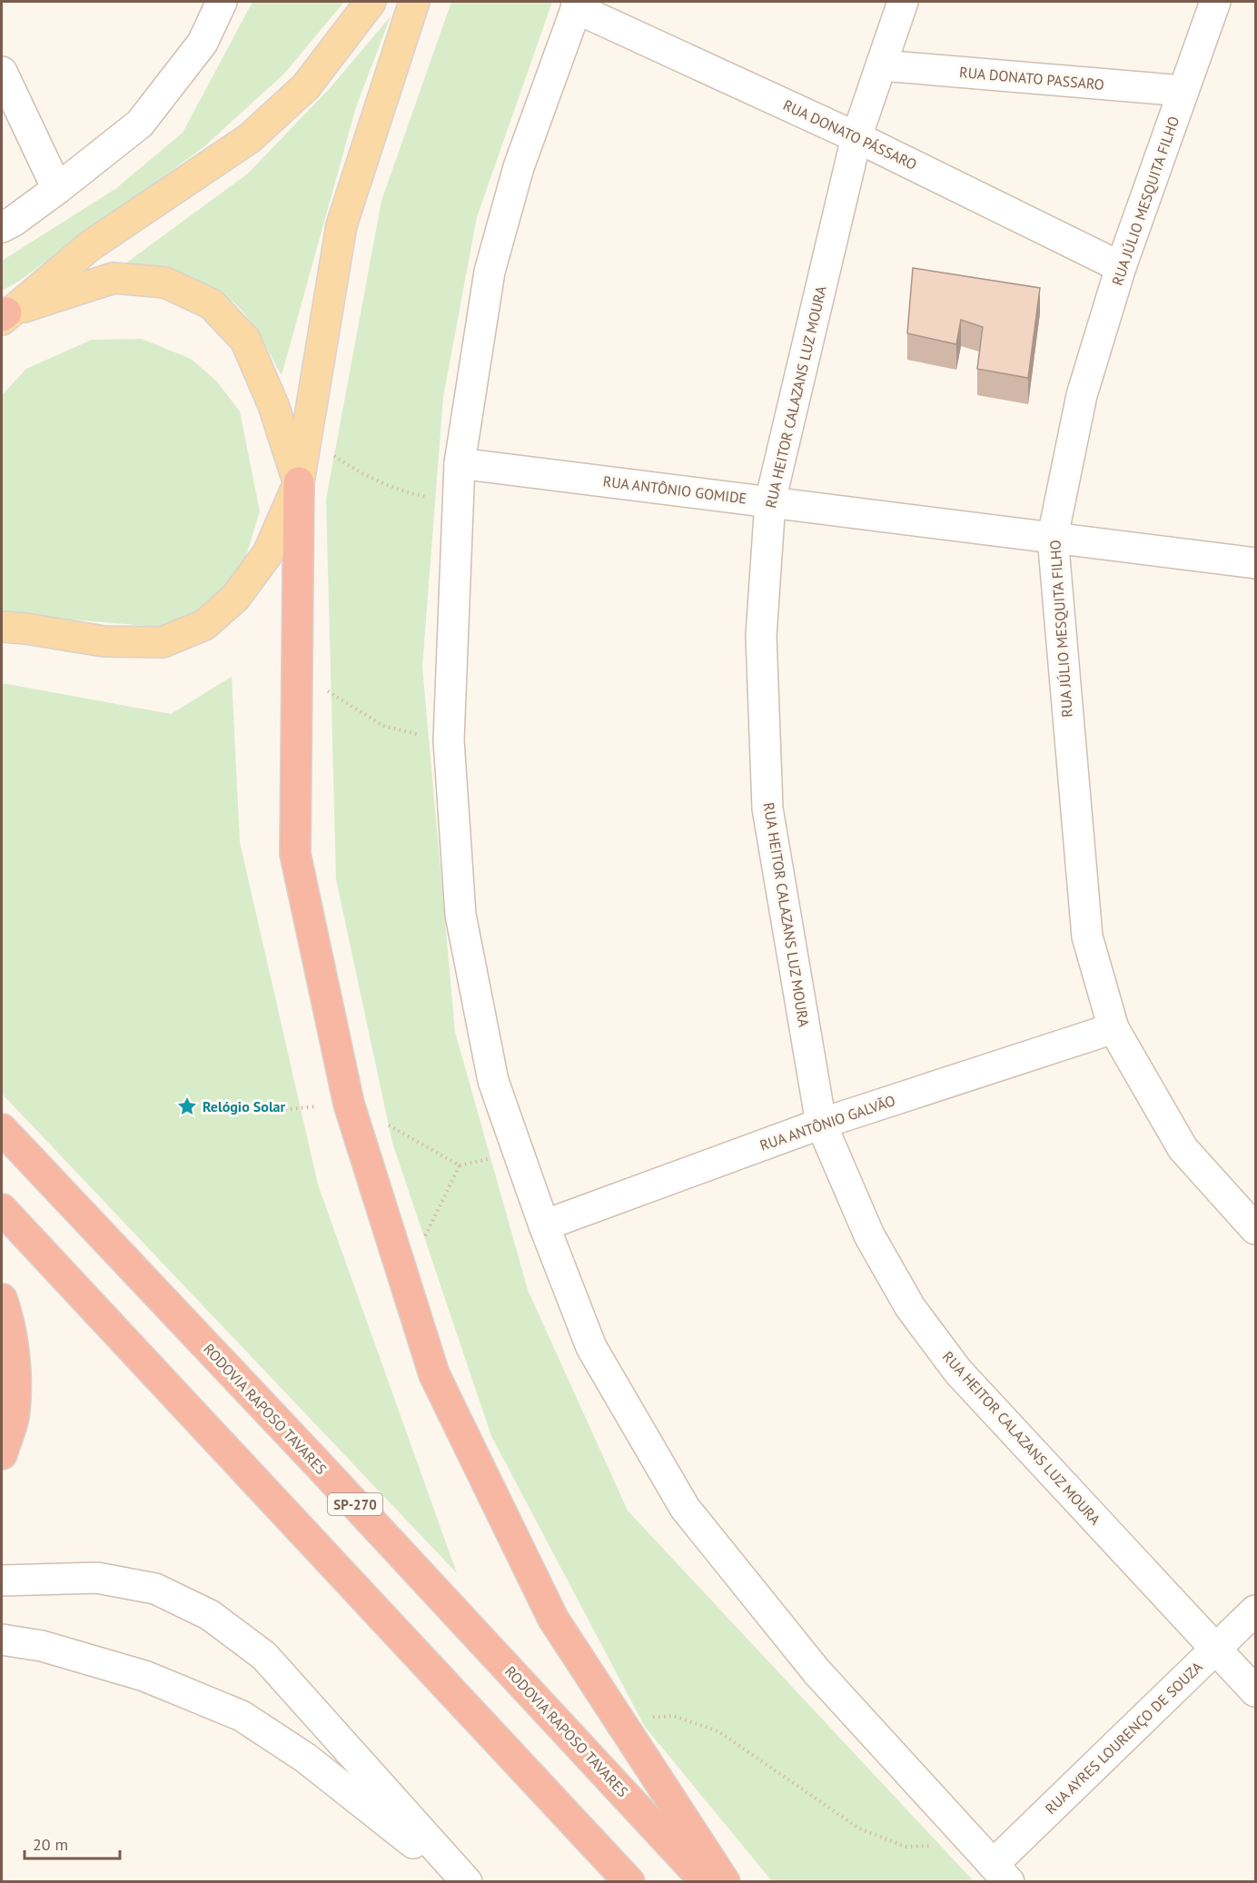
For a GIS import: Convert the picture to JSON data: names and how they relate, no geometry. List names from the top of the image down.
{
  "streets": {
    "highway": ["RODOVIA RAPOSO TAVARES", "SP-270"],
    "street": [
      "RUA DONATO PASSARO",
      "RUA DONATO PÁSSARO",
      "RUA JÚLIO MESQUITA FILHO",
      "RUA HEITOR CALAZANS LUZ MOURA",
      "RUA ANTÔNIO GOMIDE",
      "RUA ANTÔNIO GALVÃO",
      "RUA AYRES LOURENÇO DE SOUZA"
    ]
  },
  "crossings": [
    ["RUA DONATO PASSARO", "RUA JÚLIO MESQUITA FILHO"],
    ["RUA DONATO PASSARO", "RUA HEITOR CALAZANS LUZ MOURA"],
    ["RUA DONATO PÁSSARO", "RUA JÚLIO MESQUITA FILHO"],
    ["RUA DONATO PÁSSARO", "RUA HEITOR CALAZANS LUZ MOURA"],
    ["RUA JÚLIO MESQUITA FILHO", "RUA ANTÔNIO GOMIDE"],
    ["RUA JÚLIO MESQUITA FILHO", "RUA ANTÔNIO GALVÃO"],
    ["RUA HEITOR CALAZANS LUZ MOURA", "RUA ANTÔNIO GOMIDE"],
    ["RUA HEITOR CALAZANS LUZ MOURA", "RUA ANTÔNIO GALVÃO"],
    ["RUA HEITOR CALAZANS LUZ MOURA", "RUA AYRES LOURENÇO DE SOUZA"]
  ],
  "places": {
    "place": ["Relógio Solar"]
  },
  "scale_bar": "20 m"
}
